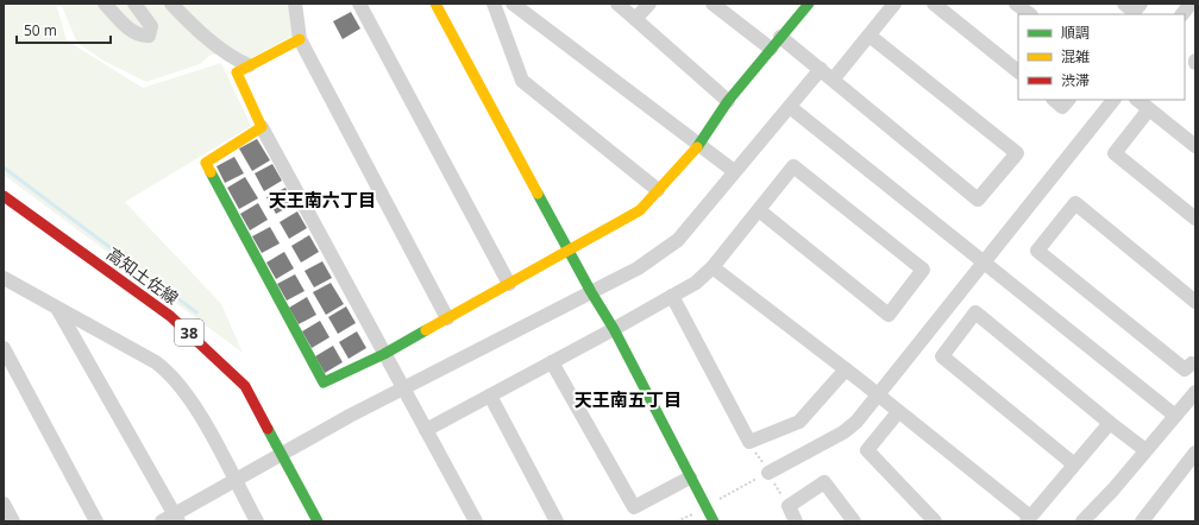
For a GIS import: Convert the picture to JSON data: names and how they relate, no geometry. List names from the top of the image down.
{
  "streets": {
    "street": ["高知土佐線", "38"]
  },
  "districts": ["天王南六丁目", "天王南五丁目"],
  "legend": ["順調", "混雑", "渋滞"],
  "scale_bar": "50 m"
}
